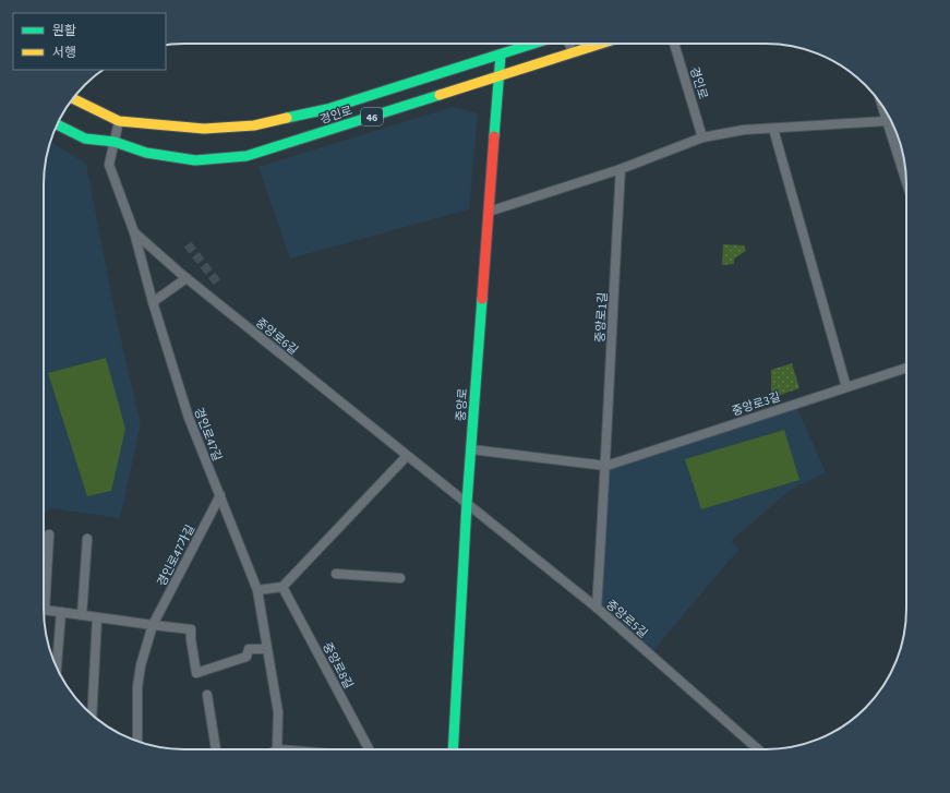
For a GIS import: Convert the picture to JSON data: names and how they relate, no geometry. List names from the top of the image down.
{
  "streets": {
    "main road": ["경인로", "46", "중앙로"],
    "street": [
      "중앙로1길",
      "중앙로6길",
      "중앙로3길",
      "경인로47길",
      "경인로47가길",
      "중앙로5길",
      "중앙로8길"
    ]
  },
  "crossings": [
    ["경인로", "중앙로"],
    ["경인로", "경인로47길"],
    ["중앙로1길", "중앙로3길"],
    ["중앙로6길", "중앙로"],
    ["중앙로6길", "경인로47길"],
    ["중앙로6길", "중앙로5길"],
    ["중앙로3길", "중앙로"],
    ["중앙로", "중앙로5길"],
    ["경인로47길", "경인로47가길"]
  ],
  "legend": ["원활", "서행"]
}
